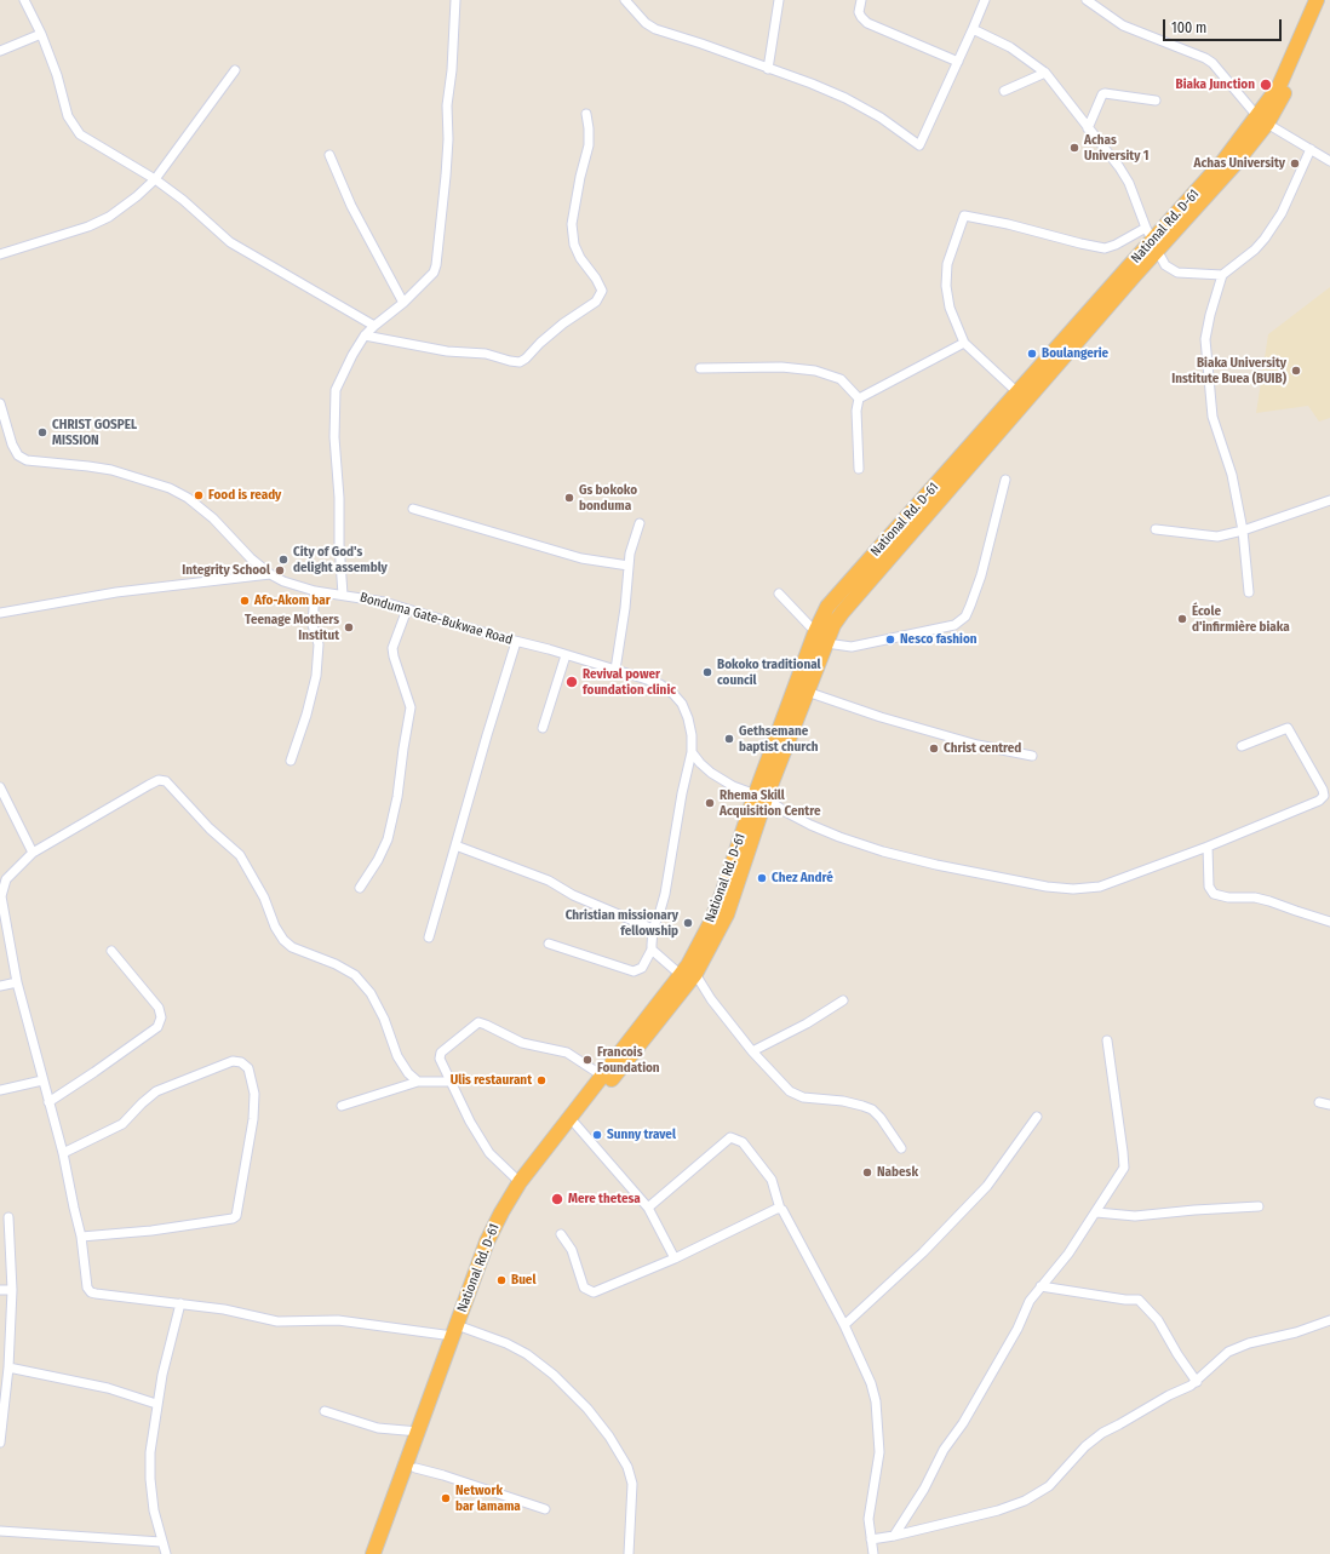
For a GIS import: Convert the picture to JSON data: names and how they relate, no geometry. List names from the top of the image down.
{
  "streets": {
    "highway": ["National Rd. D-61"],
    "street": ["Bonduma Gate-Bukwae Road"]
  },
  "places": [
    "Biaka Junction",
    "Achas University 1",
    "Achas University",
    "Boulangerie",
    "Biaka University Institute Buea (BUIB)",
    "CHRIST GOSPEL MISSION",
    "Food is ready",
    "Gs bokoko bonduma",
    "City of God's delight assembly",
    "Integrity School",
    "Afo-Akom bar",
    "École d'infirmière biaka",
    "Teenage Mothers Institut",
    "Nesco fashion",
    "Bokoko traditional council",
    "Revival power foundation clinic",
    "Gethsemane baptist church",
    "Christ centred",
    "Rhema Skill Acquisition Centre",
    "Chez André",
    "Christian missionary fellowship",
    "Francois Foundation",
    "Ulis restaurant",
    "Sunny travel",
    "Nabesk",
    "Mere thetesa",
    "Buel",
    "Network bar lamama"
  ],
  "scale_bar": "100 m"
}
